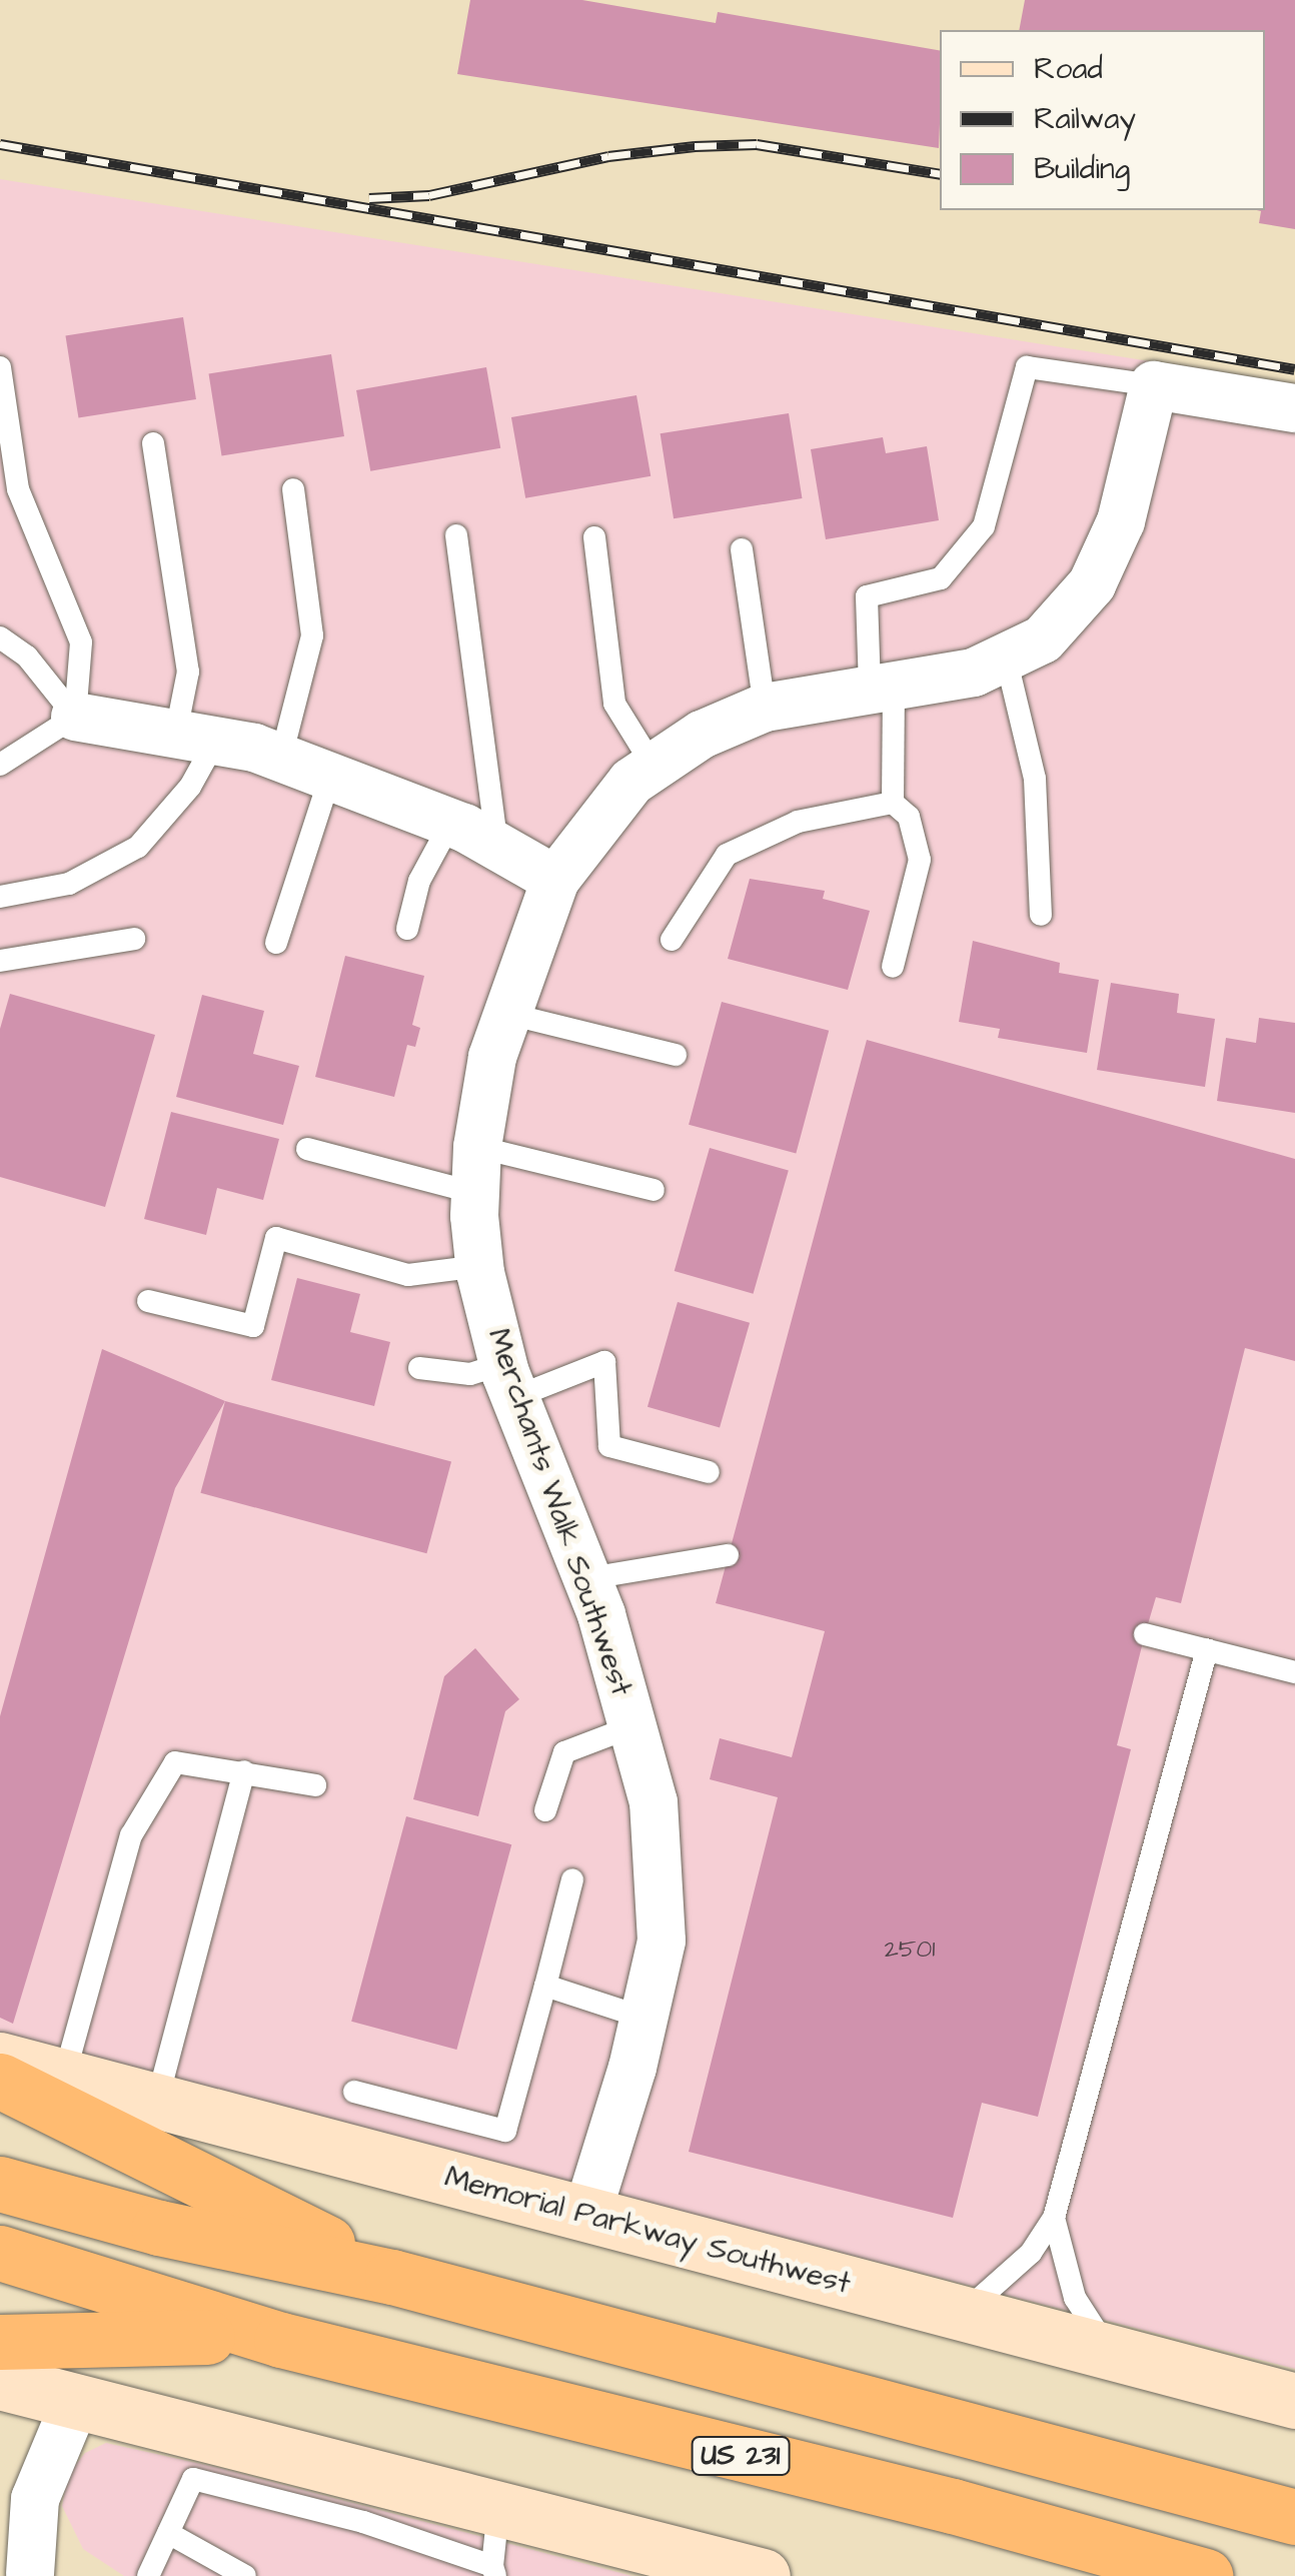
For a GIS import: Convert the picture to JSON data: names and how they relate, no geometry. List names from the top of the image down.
{
  "streets": {
    "highway": ["US 231"],
    "main road": ["Memorial Parkway Southwest"],
    "street": ["Merchants Walk Southwest"]
  },
  "crossings": [
    ["Merchants Walk Southwest", "Memorial Parkway Southwest"]
  ],
  "house_numbers": ["2501"],
  "legend": ["Road", "Railway", "Building"]
}
